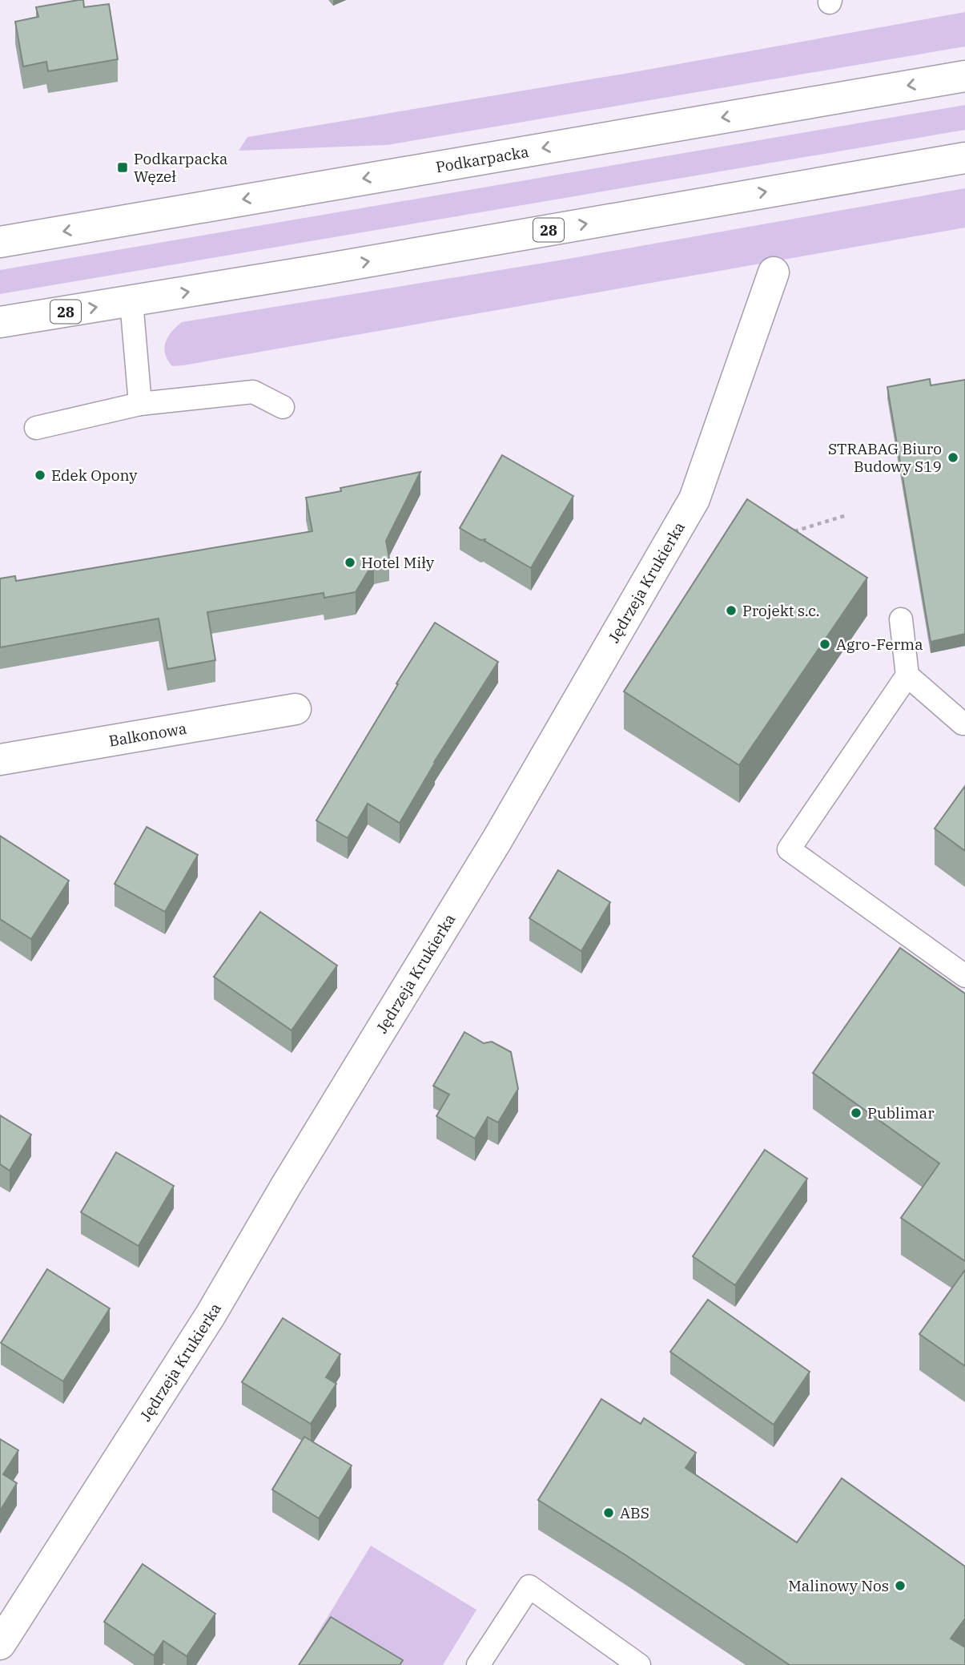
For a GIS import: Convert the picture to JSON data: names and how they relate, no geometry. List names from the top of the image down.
{
  "streets": {
    "main road": [
      "Podkarpacka",
      "28",
      "Jędrzeja Krukierka",
      "Balkonowa"
    ]
  },
  "places": {
    "transit": ["Podkarpacka Węzeł"],
    "other": [
      "STRABAG Biuro Budowy S19",
      "Edek Opony",
      "Hotel Miły",
      "Projekt s.c.",
      "Agro-Ferma",
      "Publimar",
      "ABS",
      "Malinowy Nos"
    ]
  }
}
